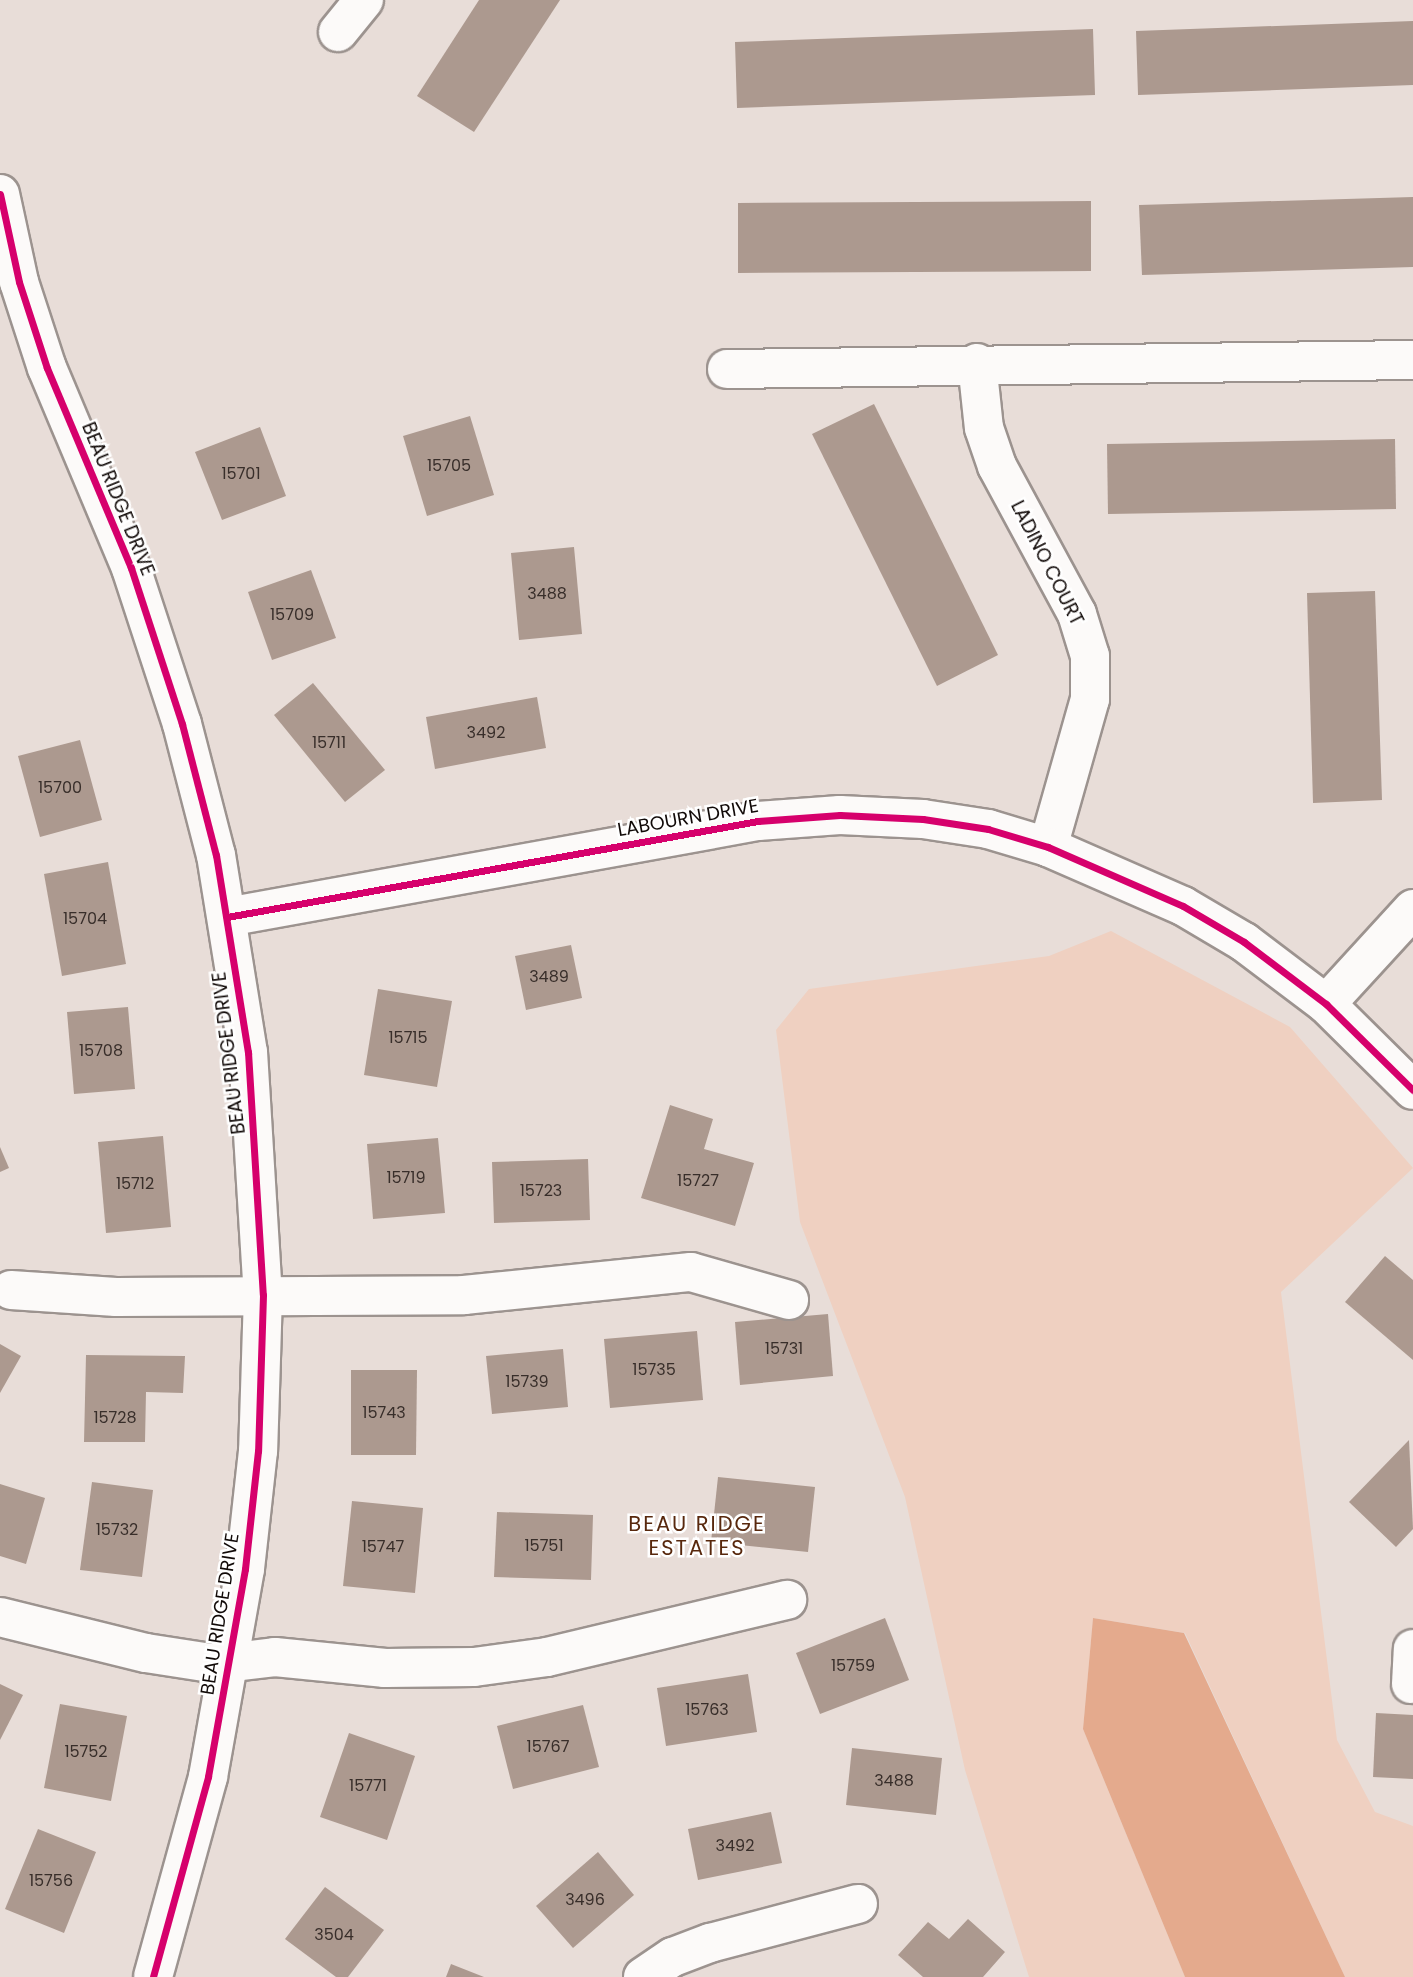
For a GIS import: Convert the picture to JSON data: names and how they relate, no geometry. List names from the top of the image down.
{
  "streets": {
    "street": ["BEAU RIDGE DRIVE", "LADINO COURT", "LABOURN DRIVE"]
  },
  "crossings": [
    ["BEAU RIDGE DRIVE", "LABOURN DRIVE"],
    ["LADINO COURT", "LABOURN DRIVE"]
  ],
  "districts": ["BEAU RIDGE ESTATES"],
  "house_numbers": [
    "15705",
    "15701",
    "3488",
    "15709",
    "3492",
    "15711",
    "15700",
    "15704",
    "3489",
    "15715",
    "15708",
    "15719",
    "15727",
    "15712",
    "15723",
    "15731",
    "15735",
    "15739",
    "15743",
    "15728",
    "15732",
    "15751",
    "15747",
    "15759",
    "15763",
    "15767",
    "15752",
    "3488",
    "15771",
    "3492",
    "15756",
    "3496",
    "3504"
  ]
}
